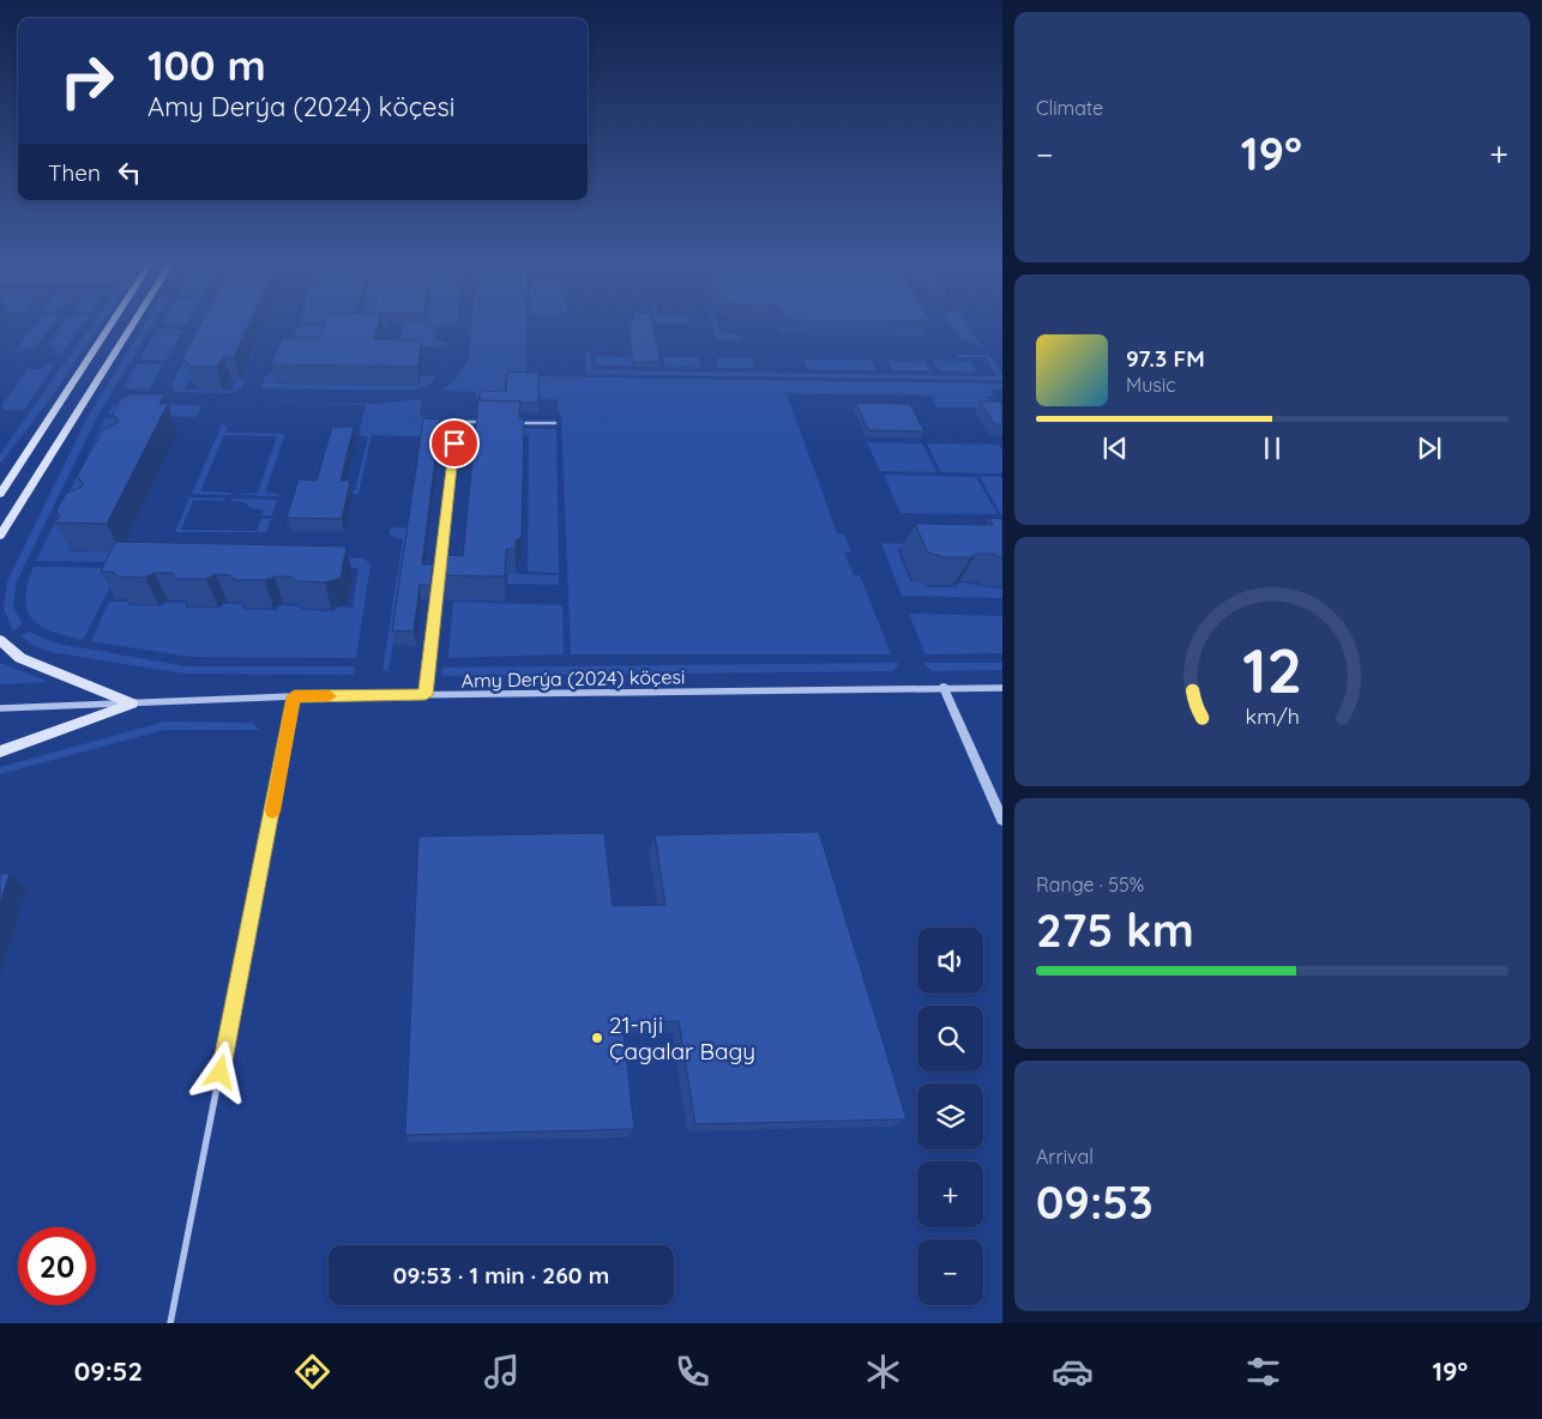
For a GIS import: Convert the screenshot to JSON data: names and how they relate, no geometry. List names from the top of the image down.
{
  "streets": {
    "street": ["Amy Derýa (2024) köçesi"]
  },
  "places": ["21-nji Çagalar Bagy"],
  "page": {
    "tile": [
      "Climate",
      ["Range · 55%", "275 km"],
      ["Arrival", "09:53"]
    ],
    "turn": ["100 m", "Amy Derýa (2024) köçesi"],
    "heat": ["−", "19°", "+"],
    "then": "Then",
    "song": ["97.3 FM", "Music"],
    "map_buttons": ["+", "−"],
    "limit": "20",
    "trip": "09:53 · 1 min · 260 m",
    "tabs": ["09:52", "19°"],
    "gauge": ["12", "km/h"]
  }
}
